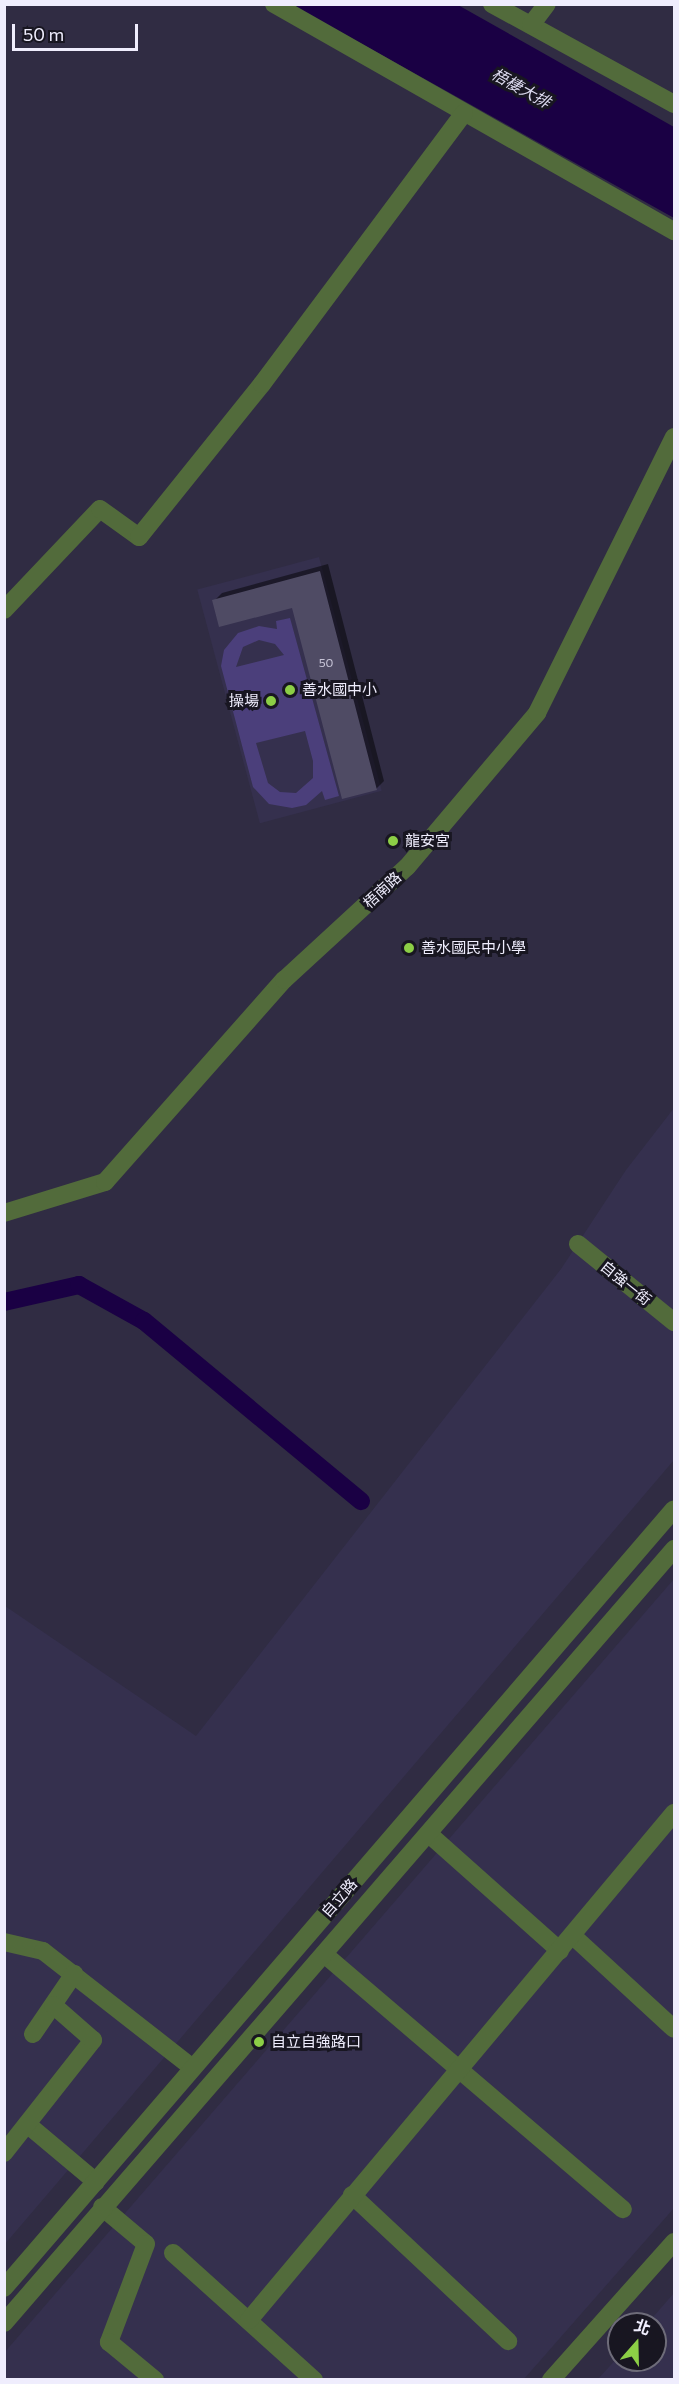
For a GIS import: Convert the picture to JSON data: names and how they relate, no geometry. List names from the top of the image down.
{
  "streets": {
    "street": ["梧南路", "自強一街", "自立路"]
  },
  "water": ["梧棲大排"],
  "places": [
    "善水國中小",
    "操場",
    "龍安宮",
    "善水國民中小學",
    "自立自強路口"
  ],
  "house_numbers": ["50"],
  "scale_bar": "50 m",
  "north": "top"
}
